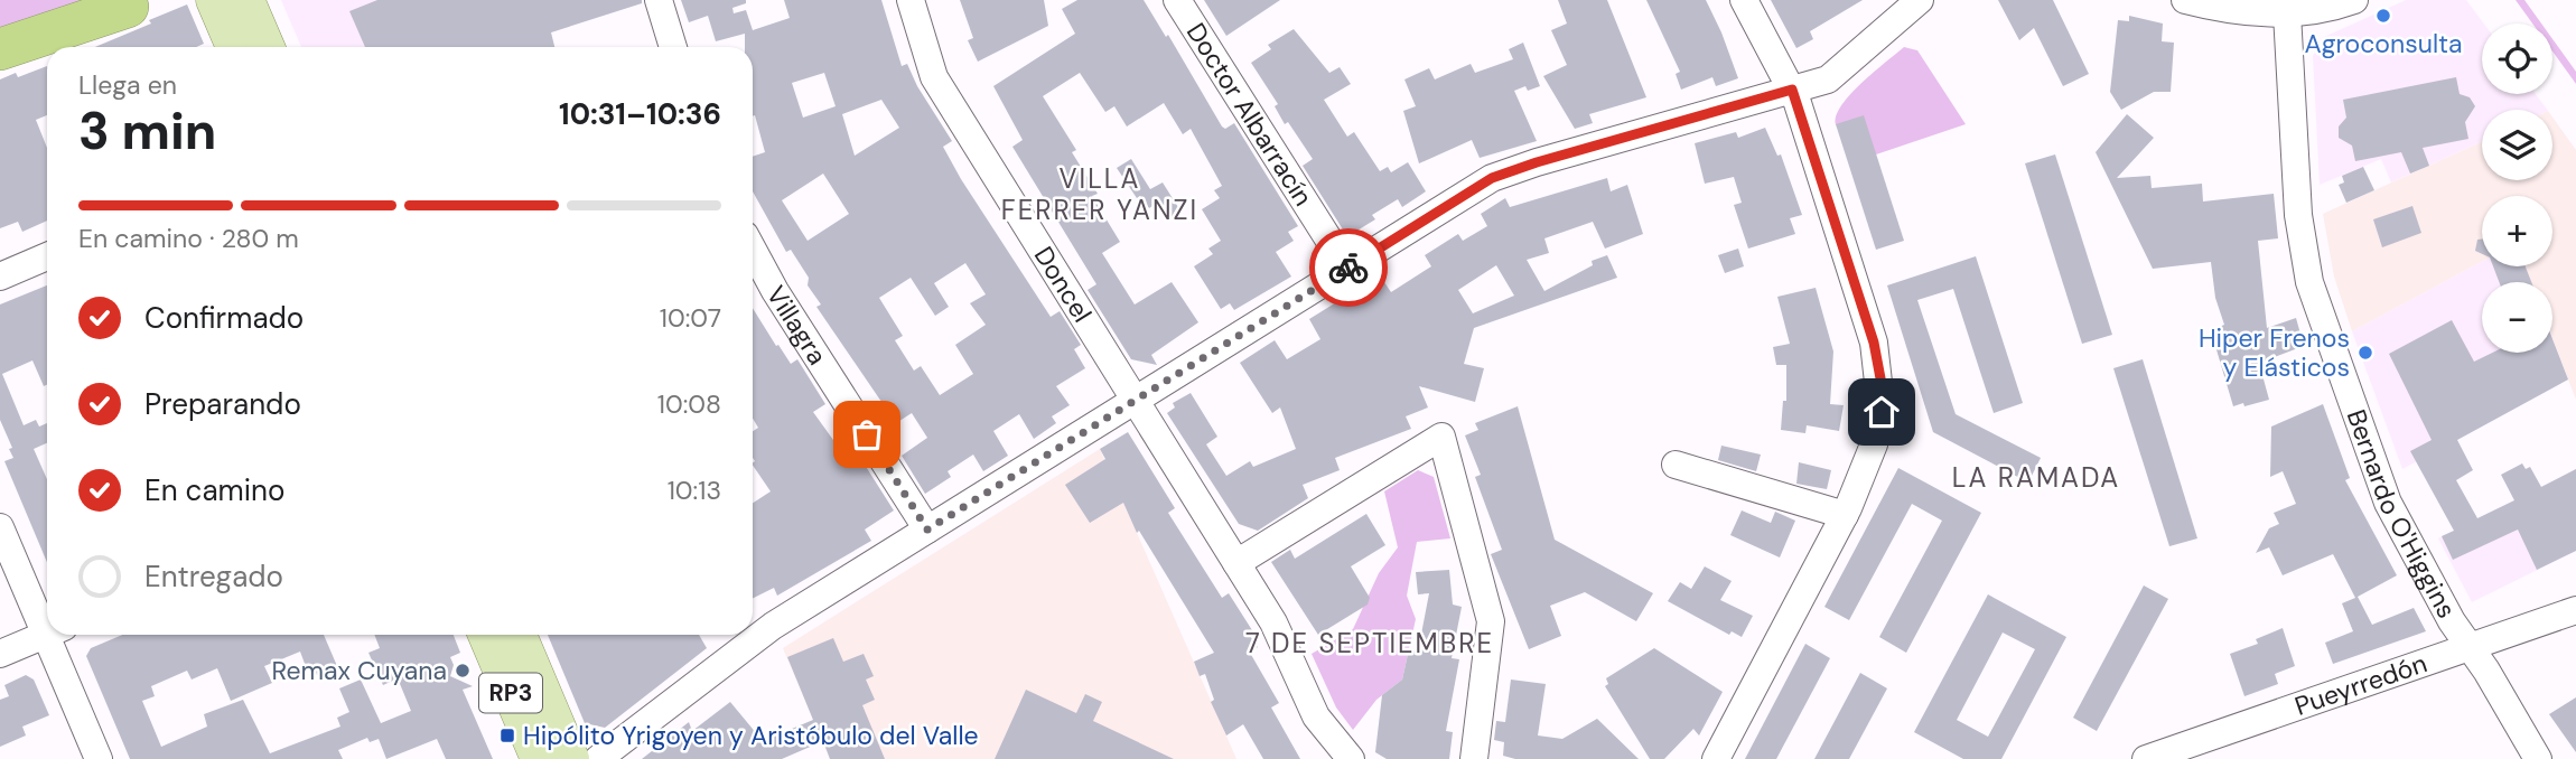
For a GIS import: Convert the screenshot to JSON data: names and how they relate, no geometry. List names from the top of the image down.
{
  "streets": {
    "main road": ["RP3"],
    "street": [
      "Doctor Albarracín",
      "Doncel",
      "Villagra",
      "Bernardo O'Higgins",
      "Pueyrredón"
    ]
  },
  "crossings": [
    ["Bernardo O'Higgins", "Pueyrredón"]
  ],
  "districts": ["VILLA FERRER YANZI", "LA RAMADA", "7 DE SEPTIEMBRE"],
  "places": {
    "other": ["Agroconsulta", "Hiper Frenos y Elásticos", "Remax Cuyana"],
    "transit": ["Hipólito Yrigoyen y Aristóbulo del Valle"]
  },
  "page": {
    "map_buttons": ["+", "−"],
    "heading": ["3 min", "Llega en", "10:31–10:36"],
    "bar": "En camino · 280 m",
    "list": [
      ["Confirmado", "10:07"],
      ["Preparando", "10:08"],
      ["En camino", "10:13"],
      "Entregado"
    ]
  }
}
